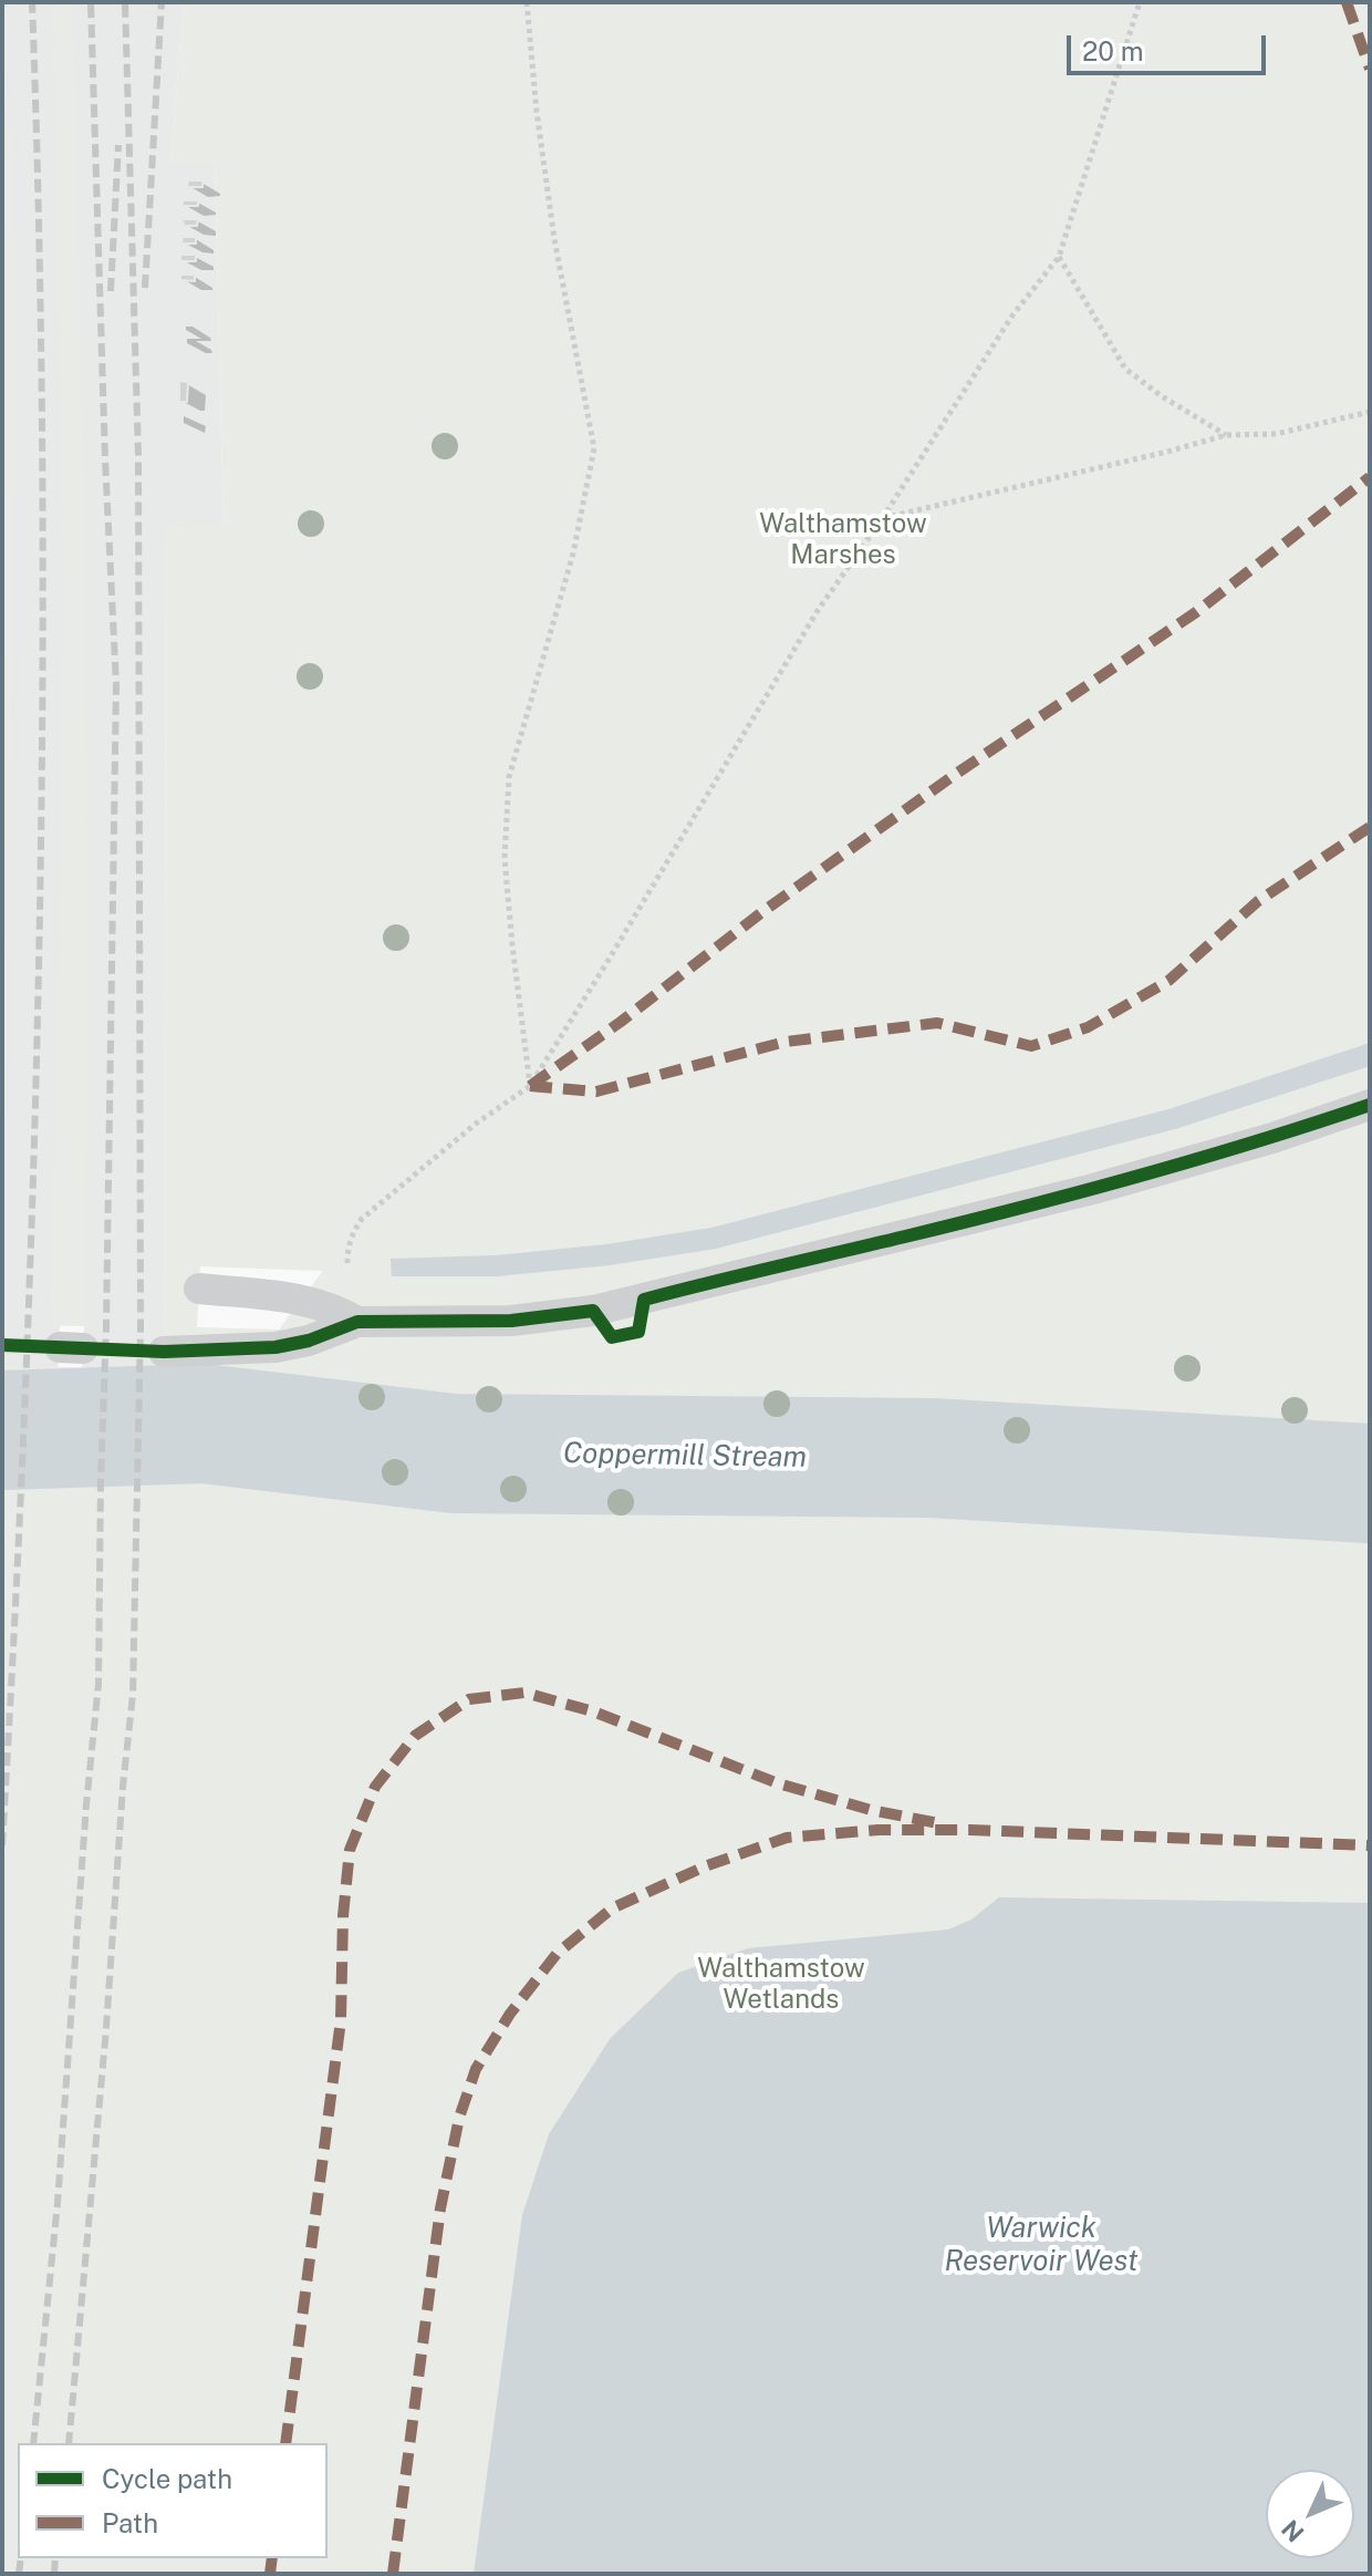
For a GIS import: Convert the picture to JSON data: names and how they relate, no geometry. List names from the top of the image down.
{
  "water": ["Coppermill Stream", "Warwick Reservoir West"],
  "parks": ["Walthamstow Marshes", "Walthamstow Wetlands"],
  "legend": ["Cycle path", "Path"],
  "scale_bar": "20 m",
  "north": "bottom left"
}
